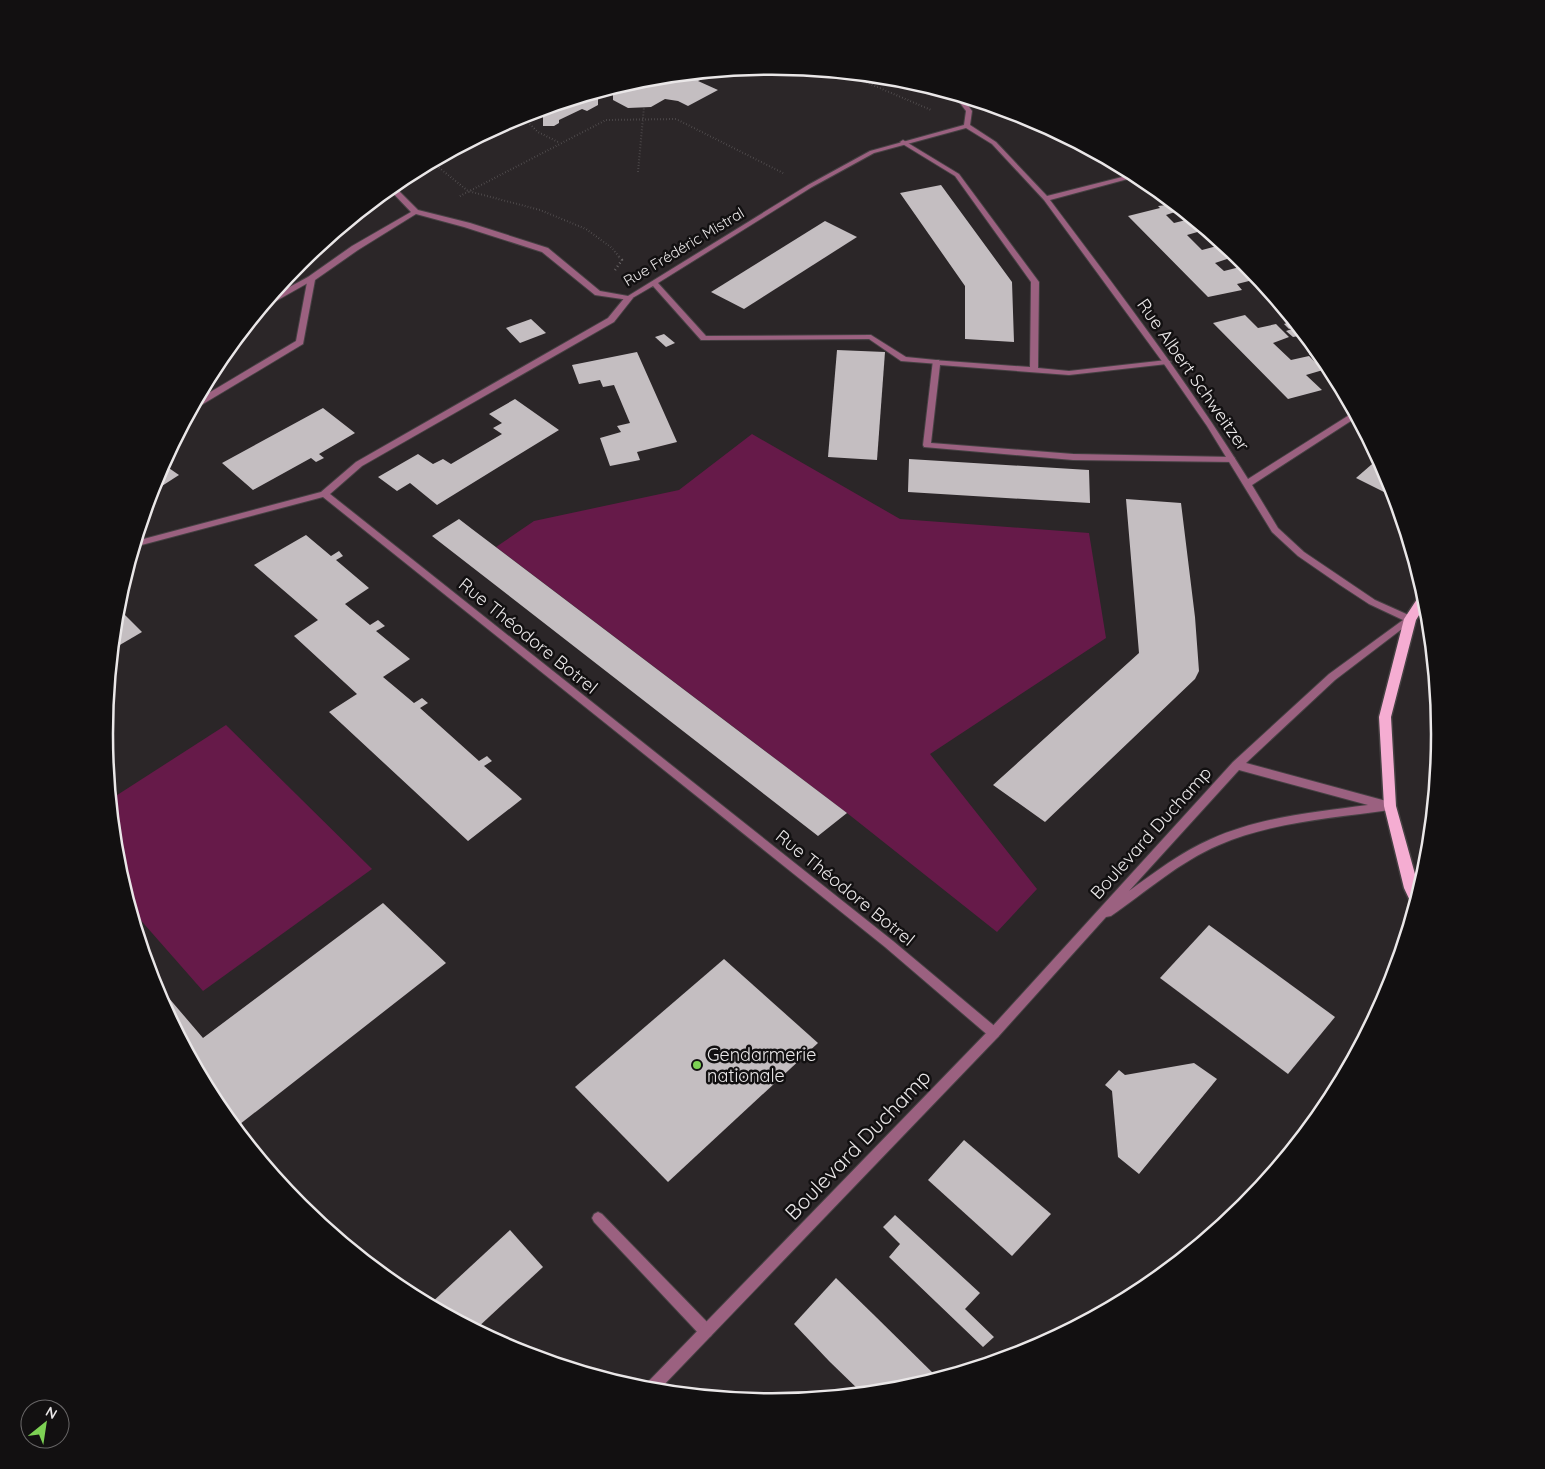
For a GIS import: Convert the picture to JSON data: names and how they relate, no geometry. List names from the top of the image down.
{
  "streets": {
    "main road": ["Boulevard Duchamp"],
    "street": ["Rue Frédéric Mistral", "Rue Albert Schweitzer", "Rue Théodore Botrel"]
  },
  "crossings": [
    ["Rue Frédéric Mistral", "Rue Albert Schweitzer"],
    ["Rue Albert Schweitzer", "Boulevard Duchamp"],
    ["Rue Théodore Botrel", "Boulevard Duchamp"]
  ],
  "places": ["Gendarmerie nationale"],
  "north": "top right"
}
